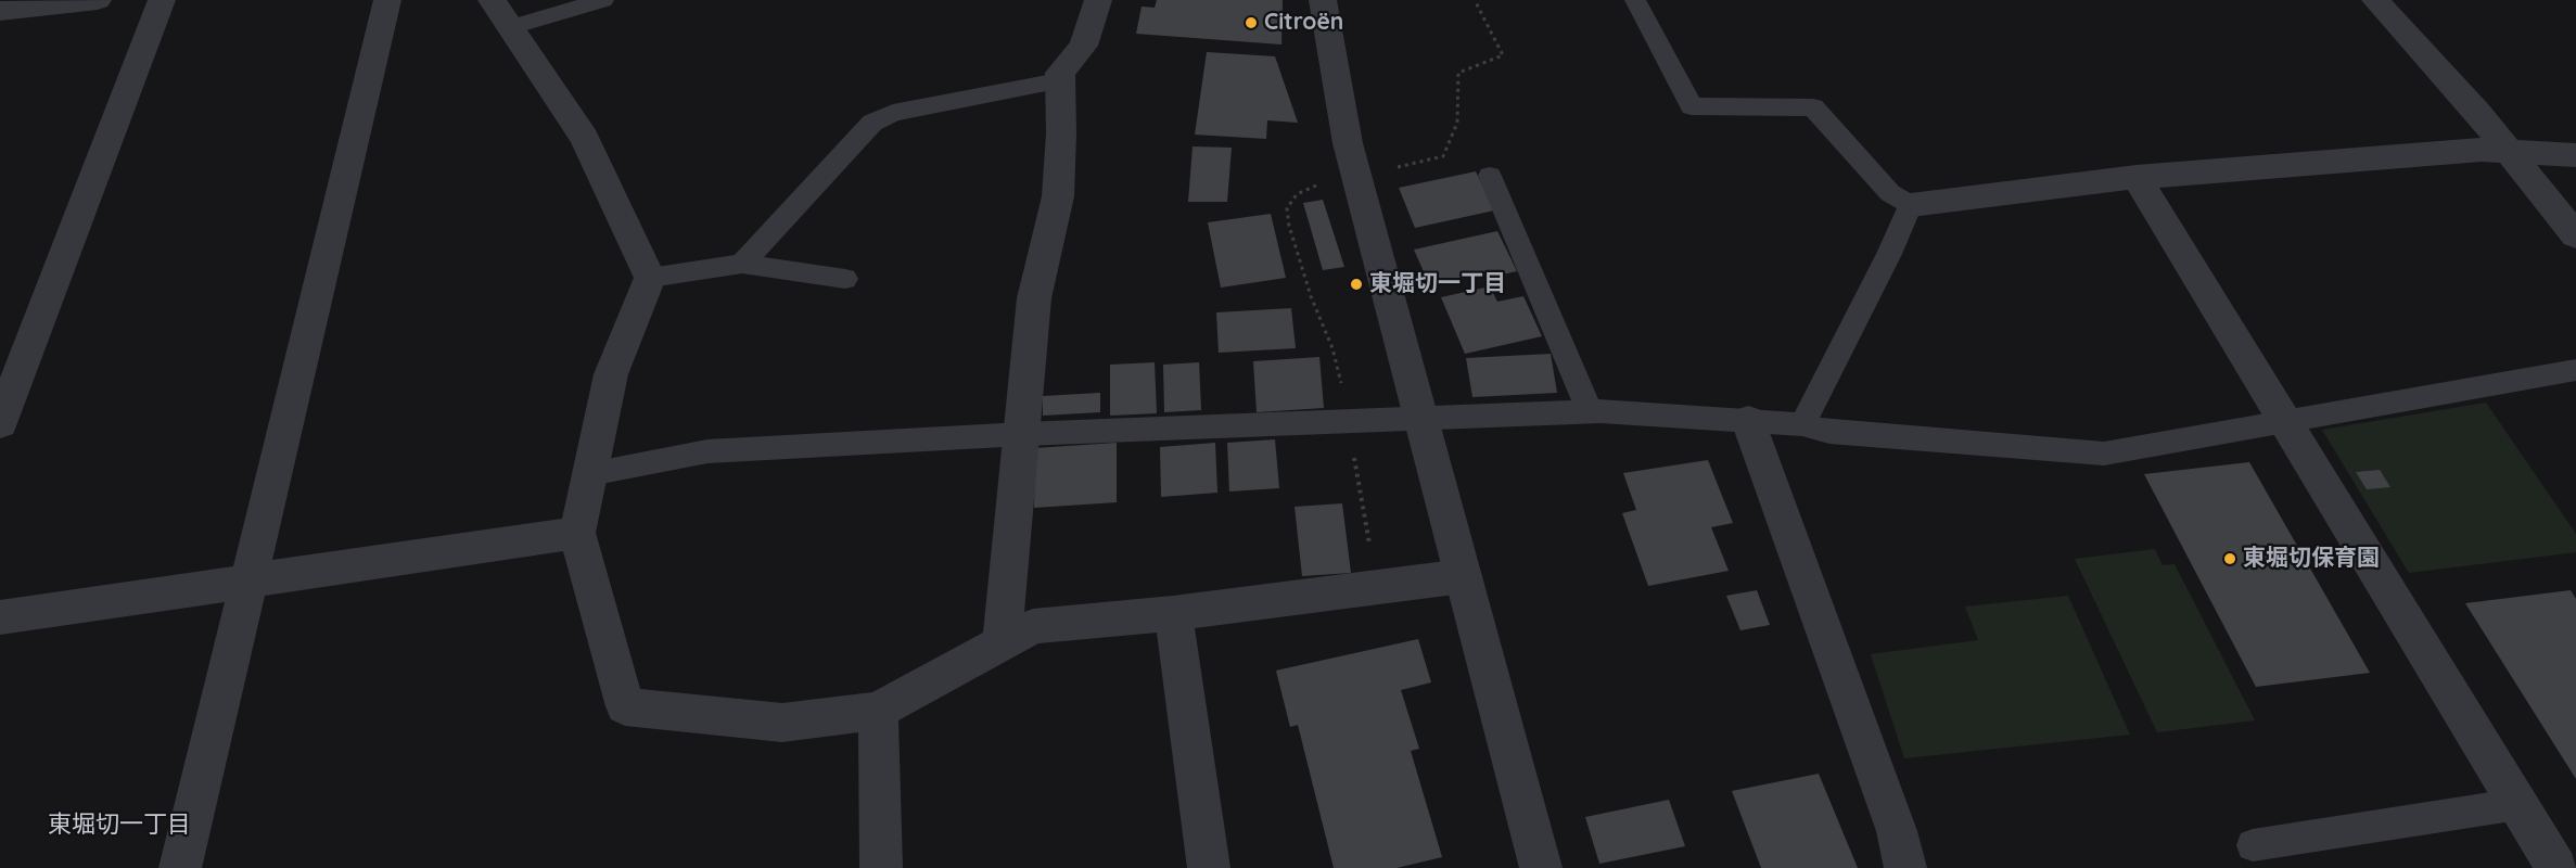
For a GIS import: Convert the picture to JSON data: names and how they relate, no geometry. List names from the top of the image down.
{
  "districts": ["東堀切一丁目"],
  "places": ["Citroën", "東堀切一丁目", "東堀切保育園"]
}
